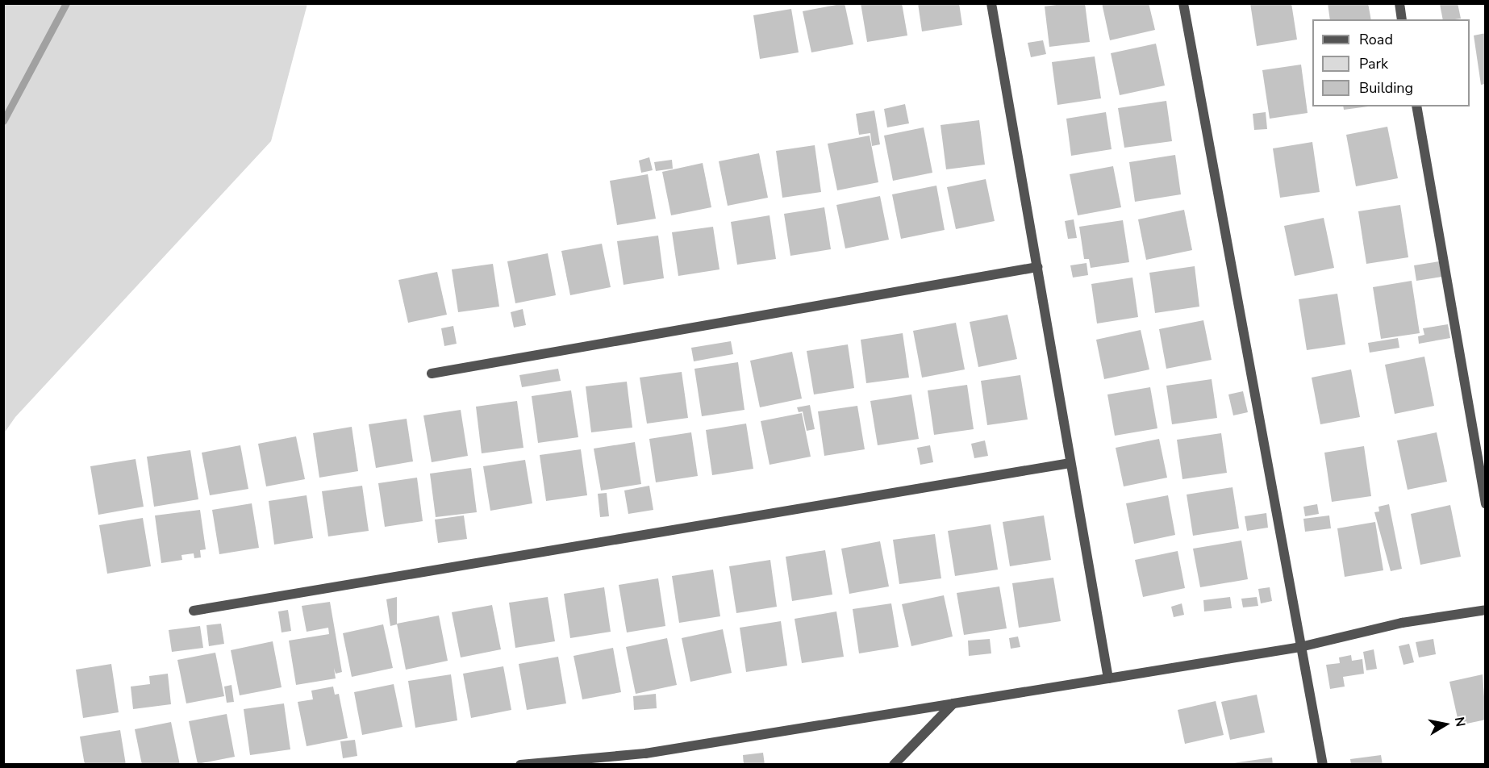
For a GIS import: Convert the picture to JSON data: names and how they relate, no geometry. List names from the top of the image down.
{
  "legend": ["Road", "Park", "Building"],
  "north": "right"
}
